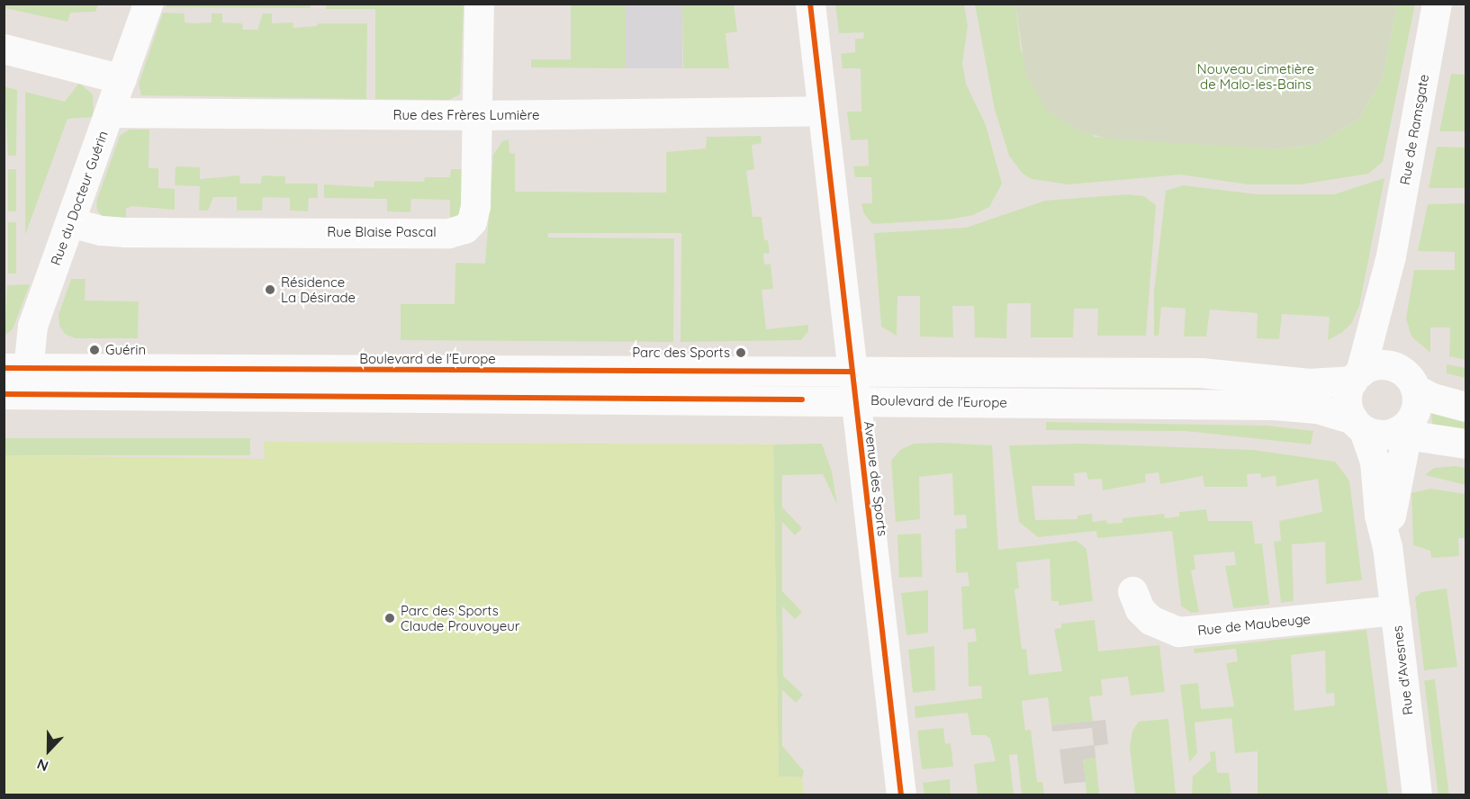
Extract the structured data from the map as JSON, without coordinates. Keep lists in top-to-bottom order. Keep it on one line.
{"streets":{"street":["Rue des Frères Lumière","Rue de Ramsgate","Rue du Docteur Guérin","Rue Blaise Pascal","Boulevard de l'Europe","Avenue des Sports","Rue de Maubeuge","Rue d'Avesnes"]},"crossings":[["Rue des Frères Lumière","Rue du Docteur Guérin"],["Rue des Frères Lumière","Rue Blaise Pascal"],["Rue des Frères Lumière","Avenue des Sports"],["Rue de Ramsgate","Boulevard de l'Europe"],["Rue de Ramsgate","Rue d'Avesnes"],["Rue du Docteur Guérin","Rue Blaise Pascal"],["Rue du Docteur Guérin","Boulevard de l'Europe"],["Boulevard de l'Europe","Avenue des Sports"],["Boulevard de l'Europe","Rue d'Avesnes"],["Rue de Maubeuge","Rue d'Avesnes"]],"parks":["Nouveau cimetière de Malo-les-Bains"],"places":["Résidence La Désirade","Guérin","Parc des Sports","Parc des Sports Claude Prouvoyeur"],"north":"bottom"}
